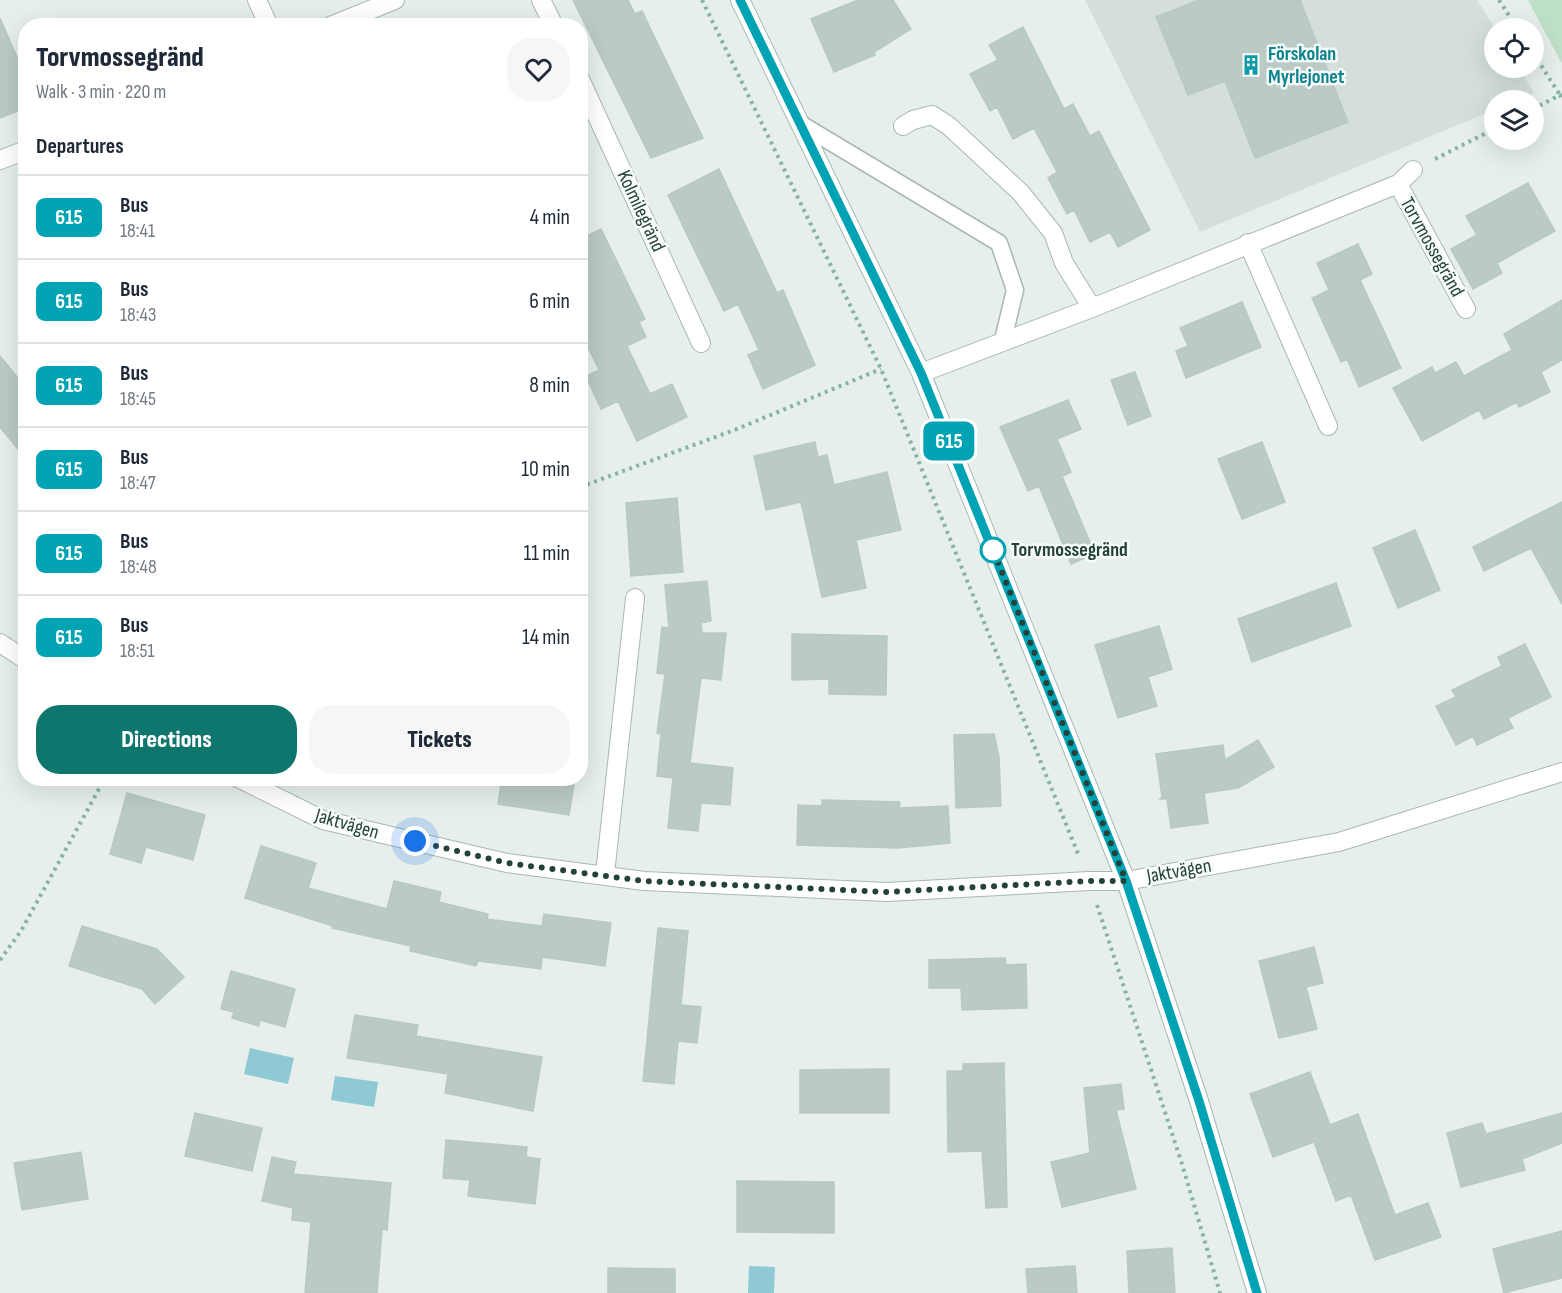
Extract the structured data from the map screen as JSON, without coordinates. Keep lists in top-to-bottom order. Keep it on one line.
{"streets":{"street":["Kolmilegränd","Torvmossegränd","Jaktvägen"]},"places":{"building":["Förskolan Myrlejonet"],"other":["Torvmossegränd"]},"lines":["bus line 615"],"page":{"on_map":"615","heading":[["Torvmossegränd","Walk · 3 min · 220 m"],"Departures"],"list":[{"mark":"615","name":"Bus","note":"18:41","value":"4 min"},{"mark":"615","name":"Bus","note":"18:43","value":"6 min"},{"mark":"615","name":"Bus","note":"18:45","value":"8 min"},{"mark":"615","name":"Bus","note":"18:47","value":"10 min"},{"mark":"615","name":"Bus","note":"18:48","value":"11 min"},{"mark":"615","name":"Bus","note":"18:51","value":"14 min"}],"buttons":["Directions","Tickets"]}}
